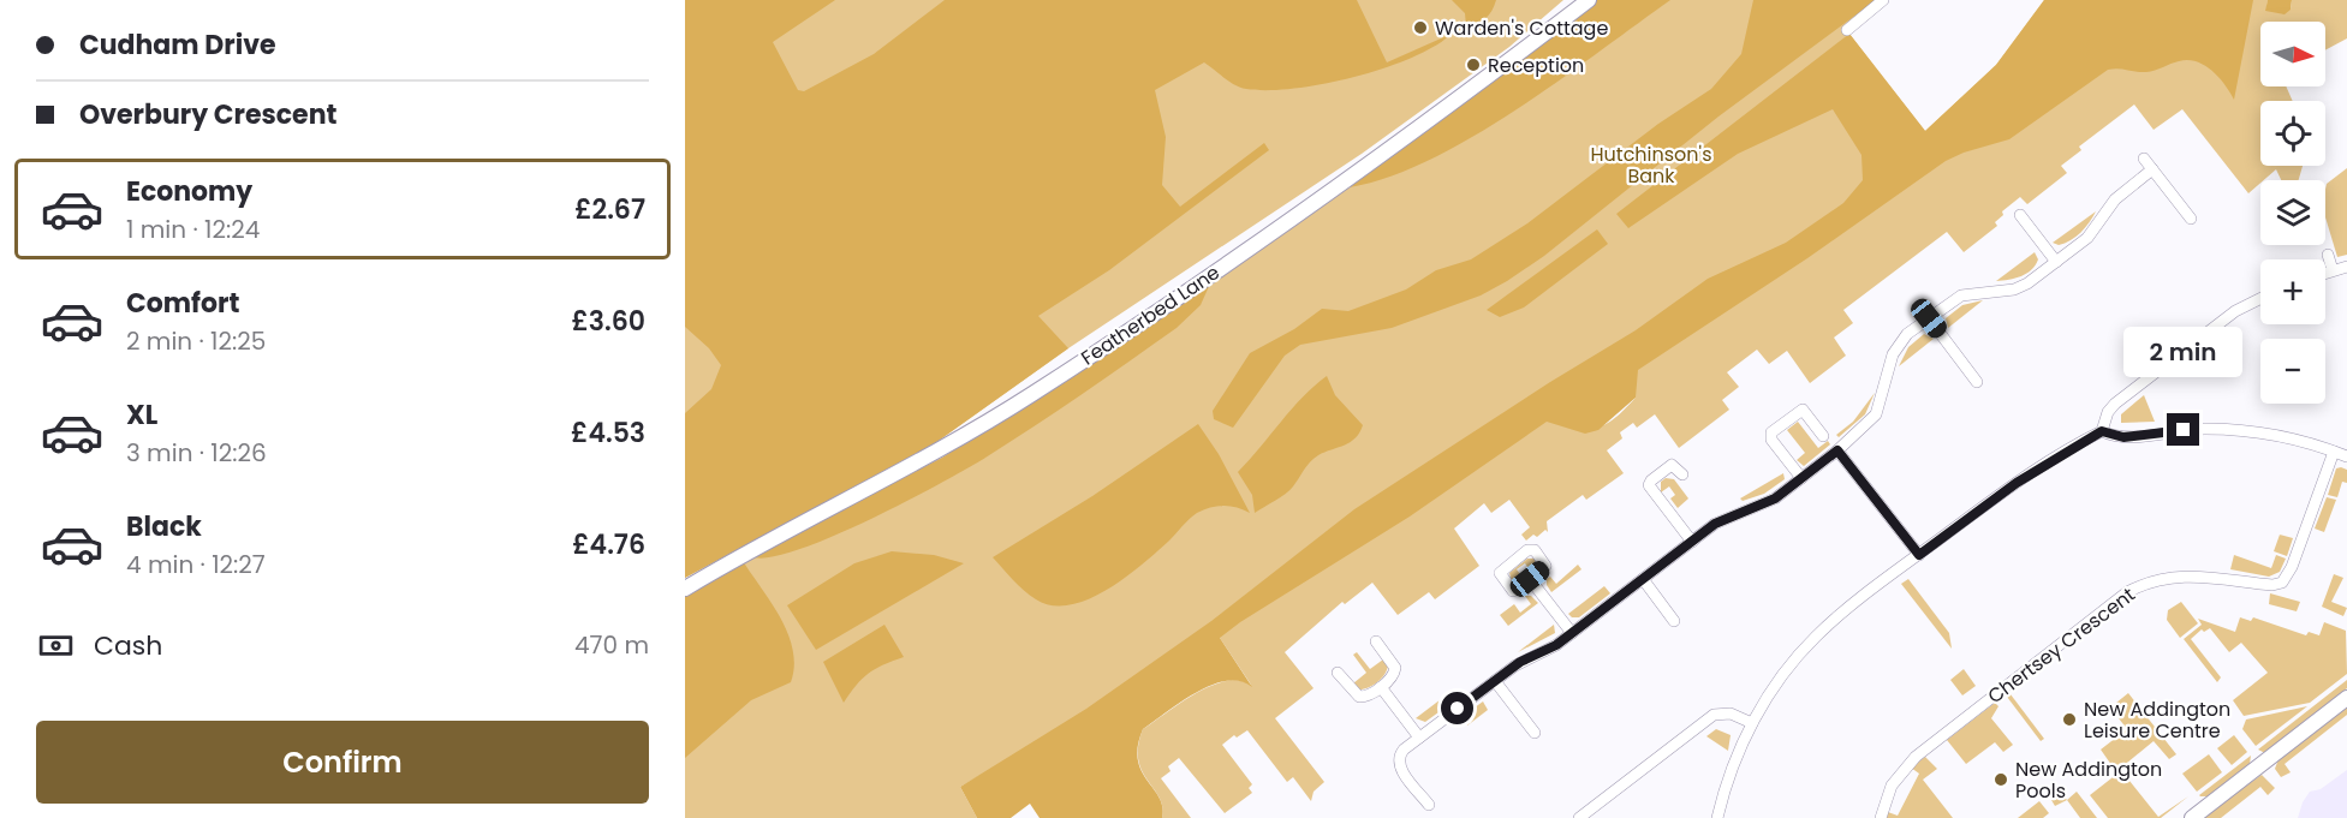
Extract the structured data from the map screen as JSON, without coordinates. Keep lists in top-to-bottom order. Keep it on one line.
{"streets":{"street":["Featherbed Lane","Chertsey Crescent"]},"parks":["Hutchinson's Bank"],"places":["Warden's Cottage","Reception","New Addington Leisure Centre","New Addington Pools"],"north":"right","page":{"banner":["Cudham Drive","Overbury Crescent"],"map_buttons":["+","−"],"list":[{"name":"Economy","note":"1 min · 12:24","value":"£2.67"},{"name":"Comfort","note":"2 min · 12:25","value":"£3.60"},{"name":"XL","note":"3 min · 12:26","value":"£4.53"},{"name":"Black","note":"4 min · 12:27","value":"£4.76"}],"bubble":"2 min","pay":["Cash","470 m"],"buttons":"Confirm"}}
